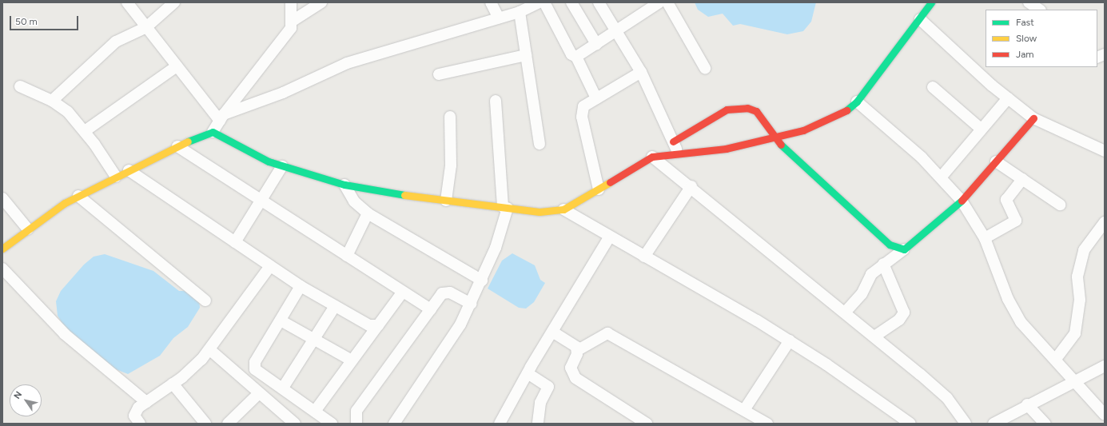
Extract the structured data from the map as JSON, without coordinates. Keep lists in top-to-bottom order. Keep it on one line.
{"legend":["Fast","Slow","Jam"],"scale_bar":"50 m","north":"top left"}
